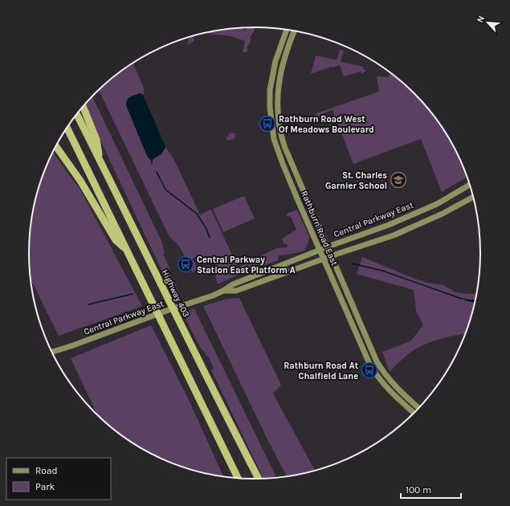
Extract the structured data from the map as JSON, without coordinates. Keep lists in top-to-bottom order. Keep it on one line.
{"streets":{"highway":["Highway 403"],"street":["Central Parkway East","Rathburn Road East"]},"crossings":[["Central Parkway East","Rathburn Road East"]],"places":{"bus stop":["Rathburn Road West Of Meadows Boulevard","Central Parkway Station East Platform A","Rathburn Road At Chalfield Lane"],"school or university":["St. Charles Garnier School"]},"legend":["Road","Park"],"scale_bar":"100 m","north":"top left"}
